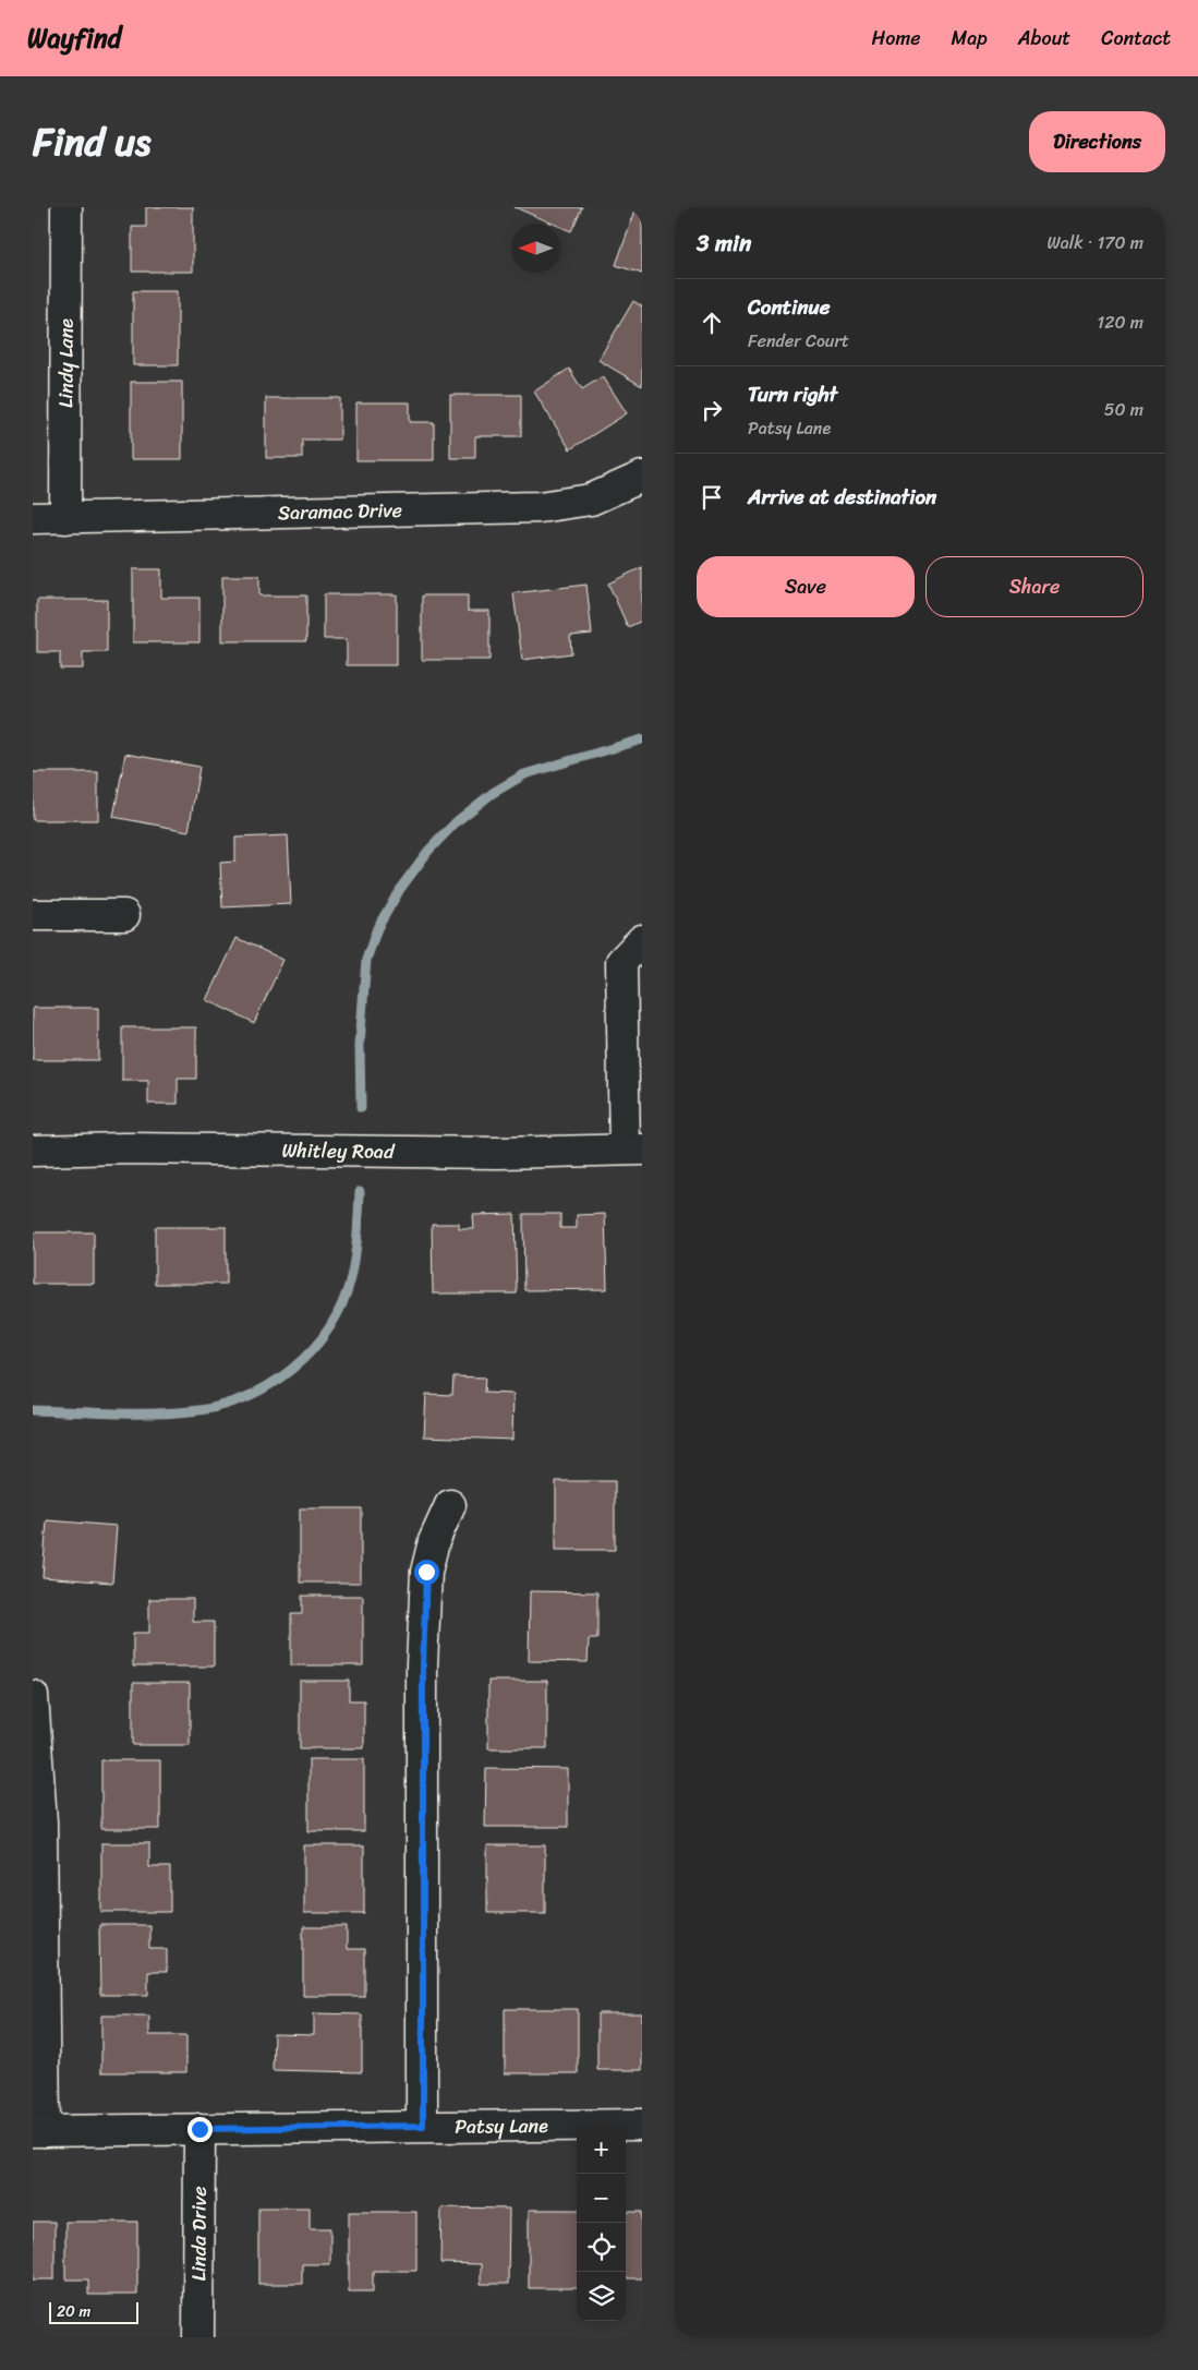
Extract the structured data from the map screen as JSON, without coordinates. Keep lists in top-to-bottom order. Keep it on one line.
{"streets":{"street":["Lindy Lane","Saramac Drive","Whitley Road","Patsy Lane","Linda Drive"]},"crossings":[["Lindy Lane","Saramac Drive"],["Patsy Lane","Linda Drive"]],"scale_bar":"20 m","north":"left","page":{"header":"Wayfind","nav":["Home","Map","About","Contact"],"title":"Find us","buttons":["Directions",["Save","Share"]],"heading":["3 min","Walk · 170 m"],"list":[["Continue","Fender Court","120 m"],["Turn right","Patsy Lane","50 m"],"Arrive at destination"],"map_buttons":["+","−"],"scale":"20 m"}}
